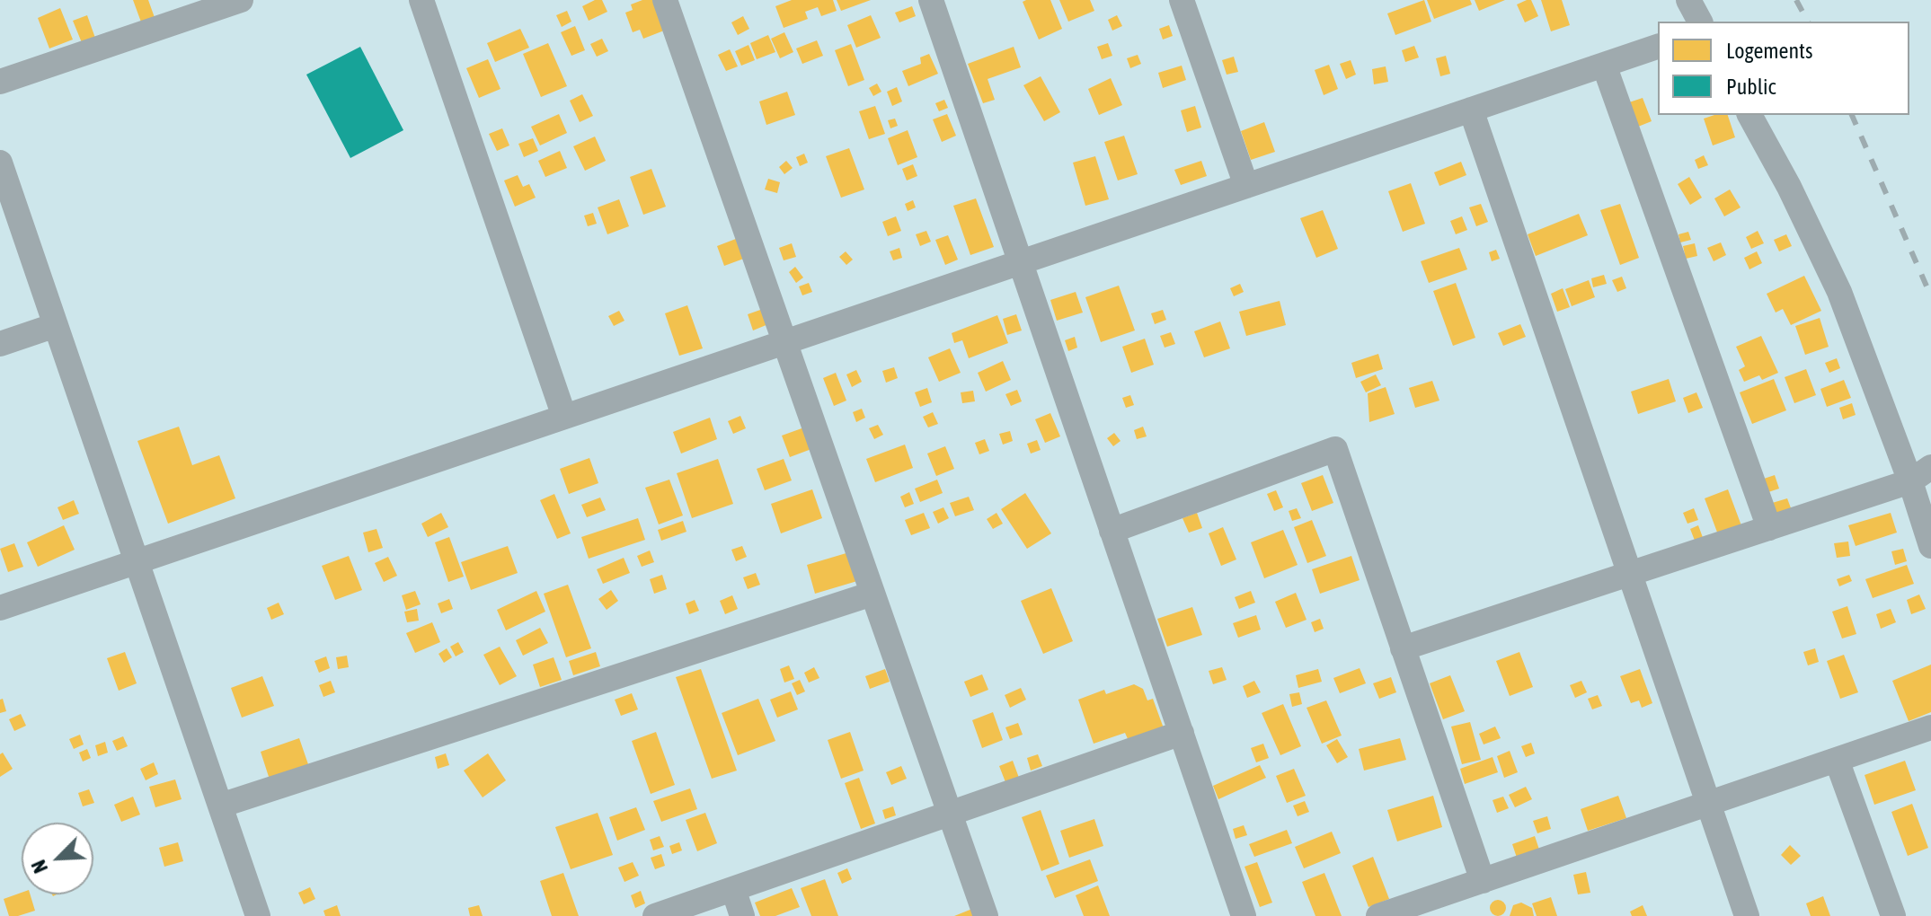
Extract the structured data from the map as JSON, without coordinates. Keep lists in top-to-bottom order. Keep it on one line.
{"legend":["Logements","Public"],"north":"bottom left"}
